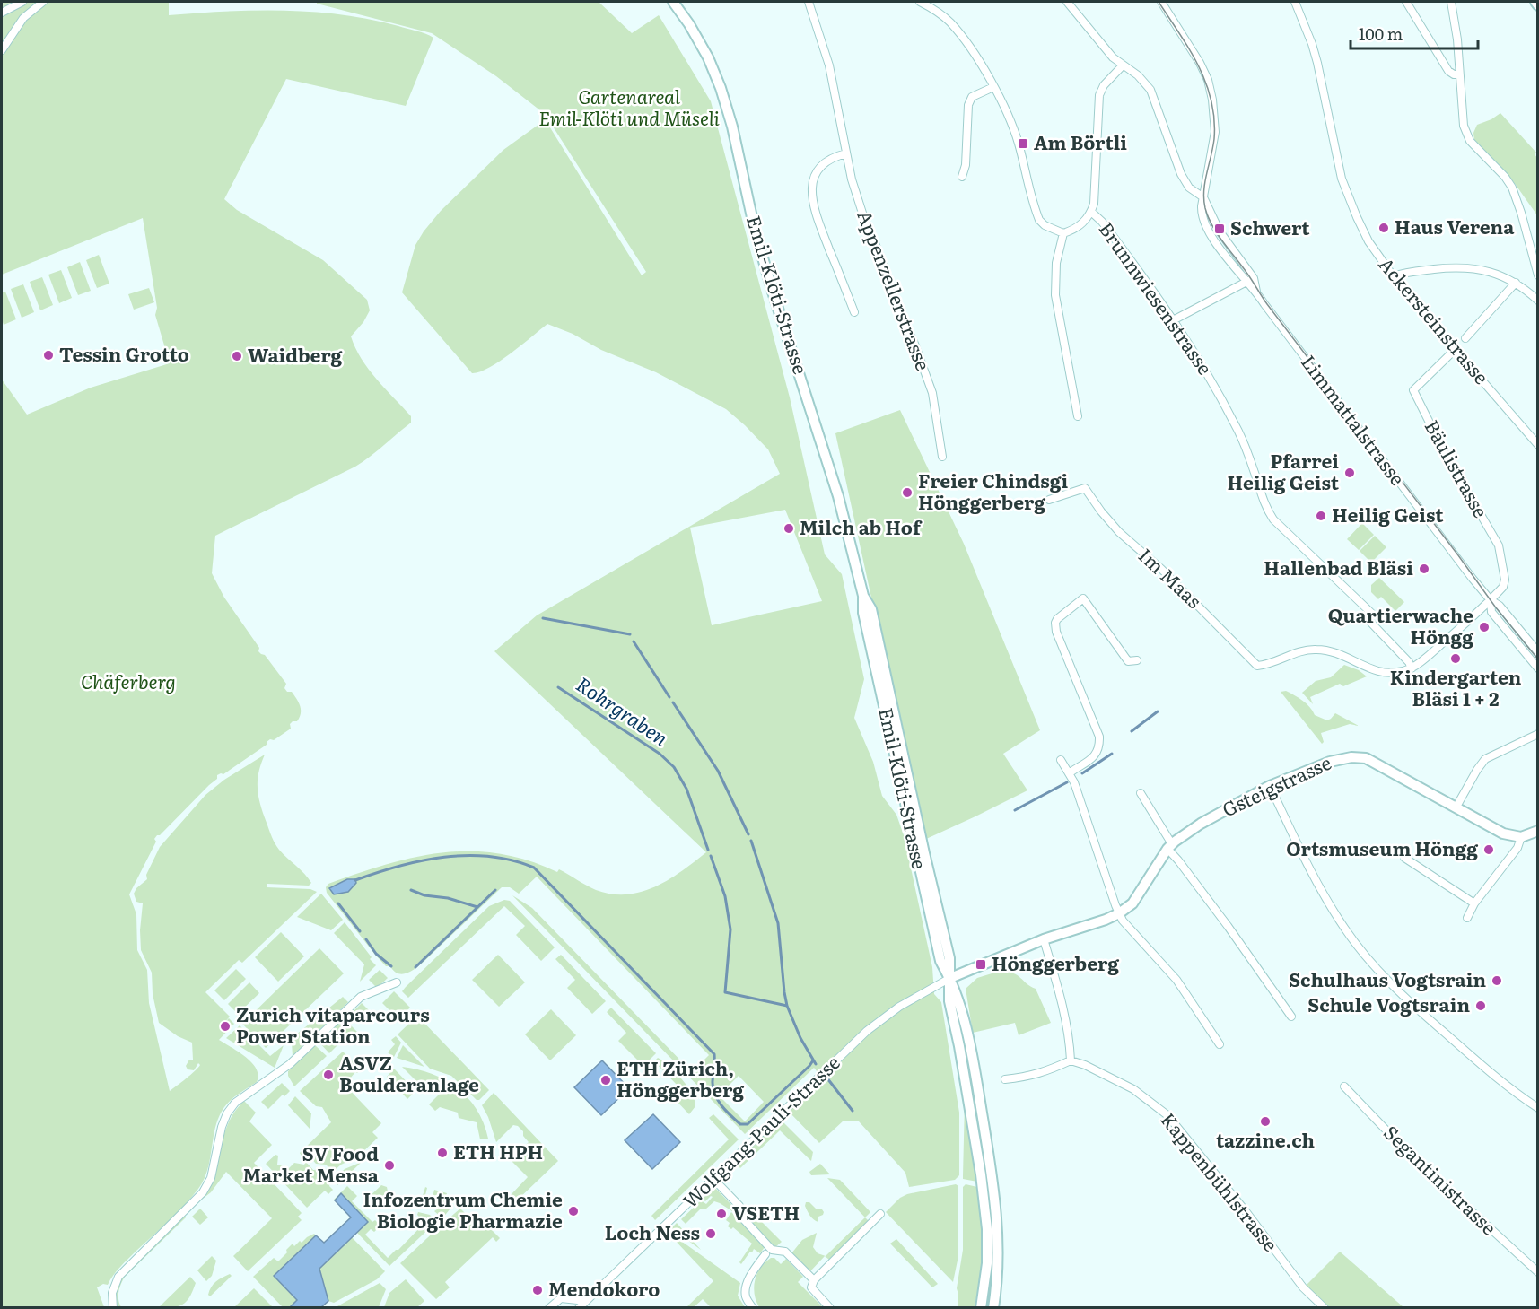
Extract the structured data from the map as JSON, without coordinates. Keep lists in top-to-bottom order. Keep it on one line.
{"streets":{"street":["Appenzellerstrasse","Emil-Klöti-Strasse","Brunnwiesenstrasse","Ackersteinstrasse","Limmattalstrasse","Bäulistrasse","Im Maas","Gsteigstrasse","Wolfgang-Pauli-Strasse","Segantinistrasse","Kappenbühlstrasse"]},"crossings":[["Emil-Klöti-Strasse","Gsteigstrasse"],["Emil-Klöti-Strasse","Wolfgang-Pauli-Strasse"],["Brunnwiesenstrasse","Im Maas"],["Ackersteinstrasse","Bäulistrasse"],["Limmattalstrasse","Bäulistrasse"],["Gsteigstrasse","Wolfgang-Pauli-Strasse"]],"water":["Rohrgraben"],"parks":["Gartenareal Emil-Klöti und Müseli","Chäferberg"],"places":{"transit":["Am Börtli","Schwert","Hönggerberg"],"other":["Haus Verena","Tessin Grotto","Waidberg","Pfarrei Heilig Geist","Freier Chindsgi Hönggerberg","Heilig Geist","Milch ab Hof","Hallenbad Bläsi","Quartierwache Höngg","Kindergarten Bläsi 1 + 2","Ortsmuseum Höngg","Schulhaus Vogtsrain","Schule Vogtsrain","Zurich vitaparcours Power Station","ASVZ Boulderanlage","ETH Zürich, Hönggerberg","tazzine.ch","ETH HPH","SV Food Market Mensa","Infozentrum Chemie Biologie Pharmazie","VSETH","Loch Ness","Mendokoro"]},"scale_bar":"100 m"}
